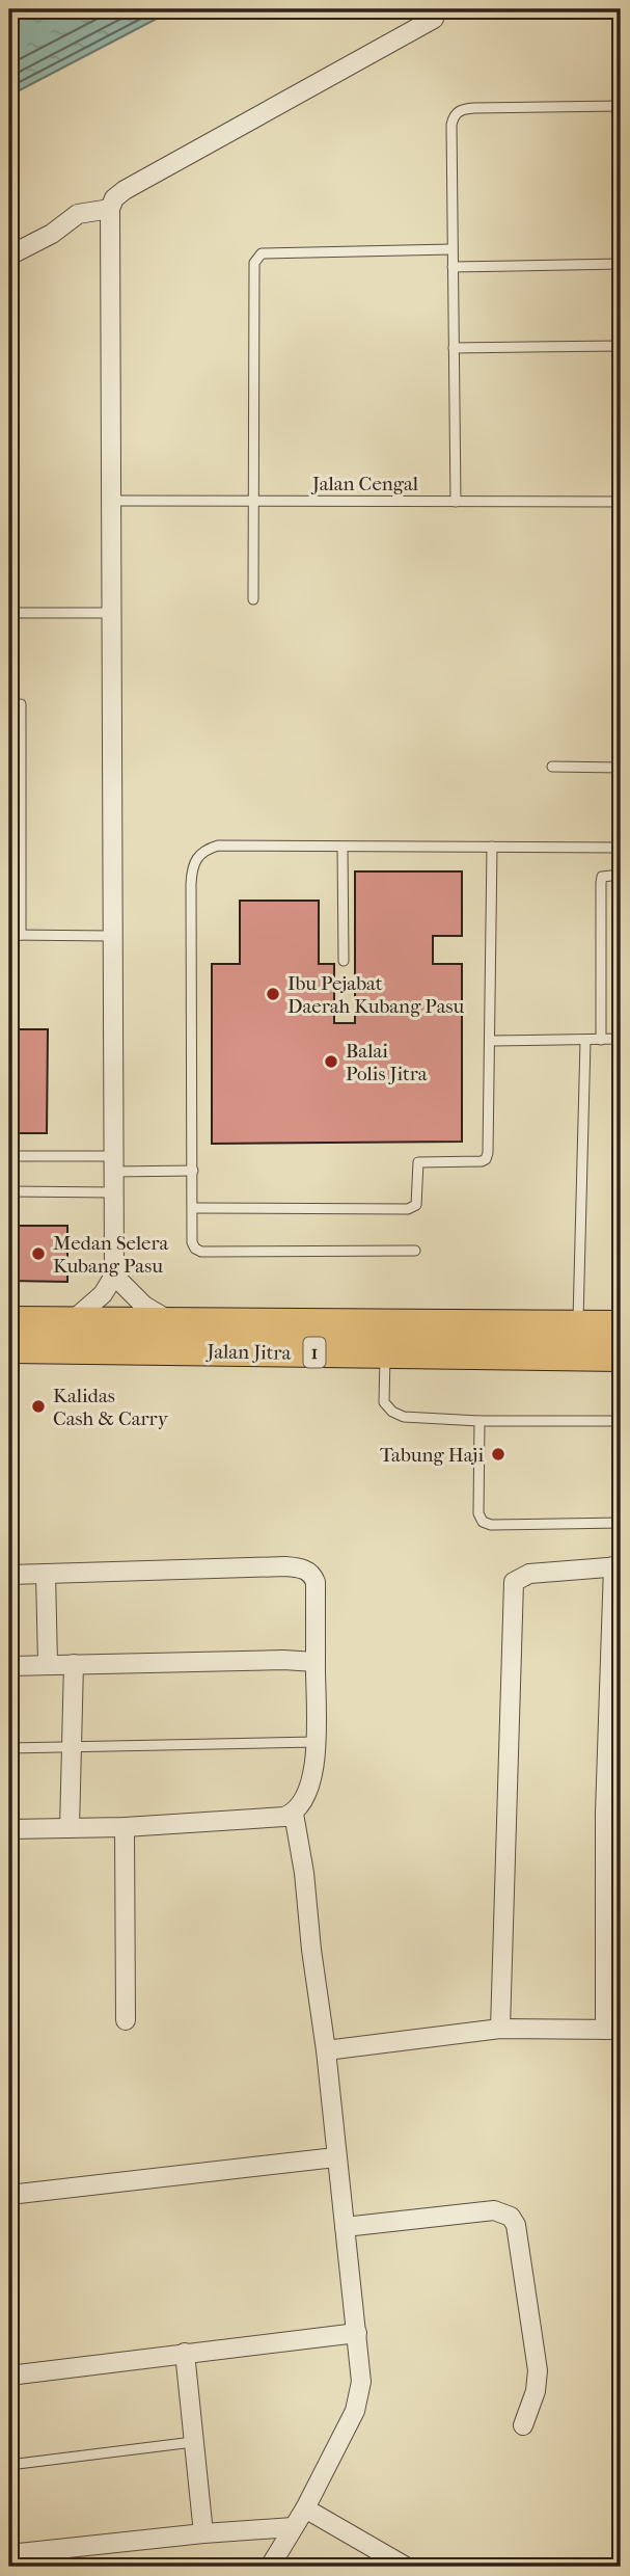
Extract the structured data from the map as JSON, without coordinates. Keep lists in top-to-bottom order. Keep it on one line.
{"streets":{"highway":["Jalan Jitra","1"],"lane":["Jalan Cengal"]},"places":["Ibu Pejabat Daerah Kubang Pasu","Balai Polis Jitra","Medan Selera Kubang Pasu","Kalidas Cash & Carry","Tabung Haji"]}
